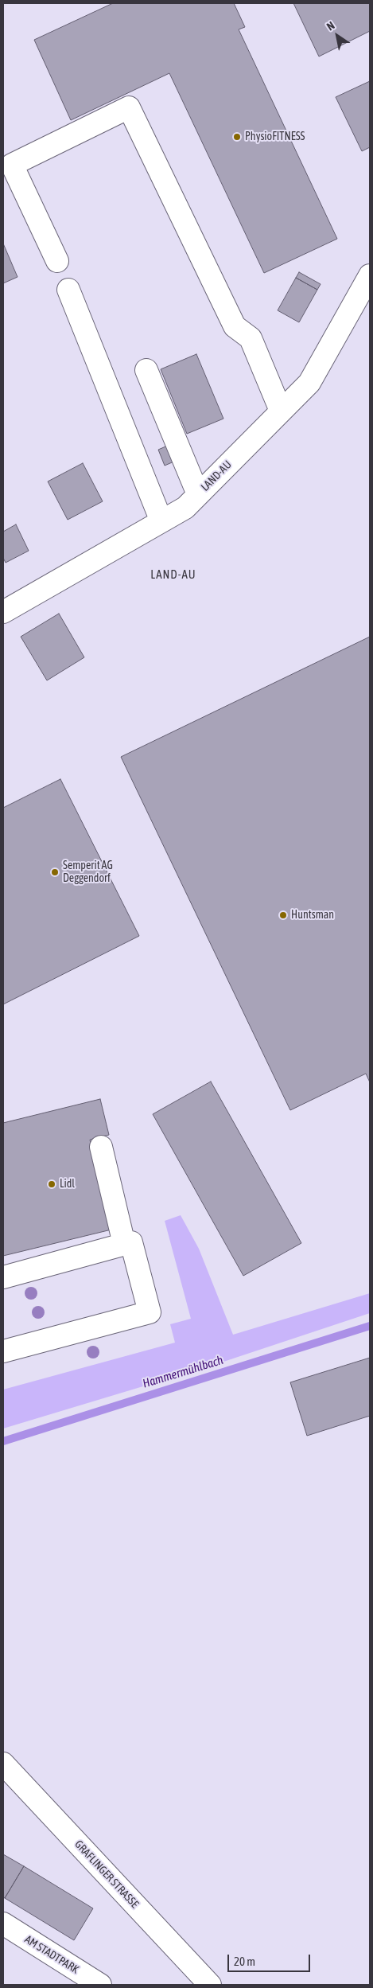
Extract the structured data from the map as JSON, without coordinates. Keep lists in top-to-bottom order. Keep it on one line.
{"streets":{"street":["LAND-AU","GRAFLINGER STRASSE","AM STADTPARK"]},"districts":["LAND-AU"],"water":["Hammermühlbach"],"places":["PhysioFITNESS","Semperit AG Deggendorf","Huntsman","Lidl"],"scale_bar":"20 m","north":"top left"}
